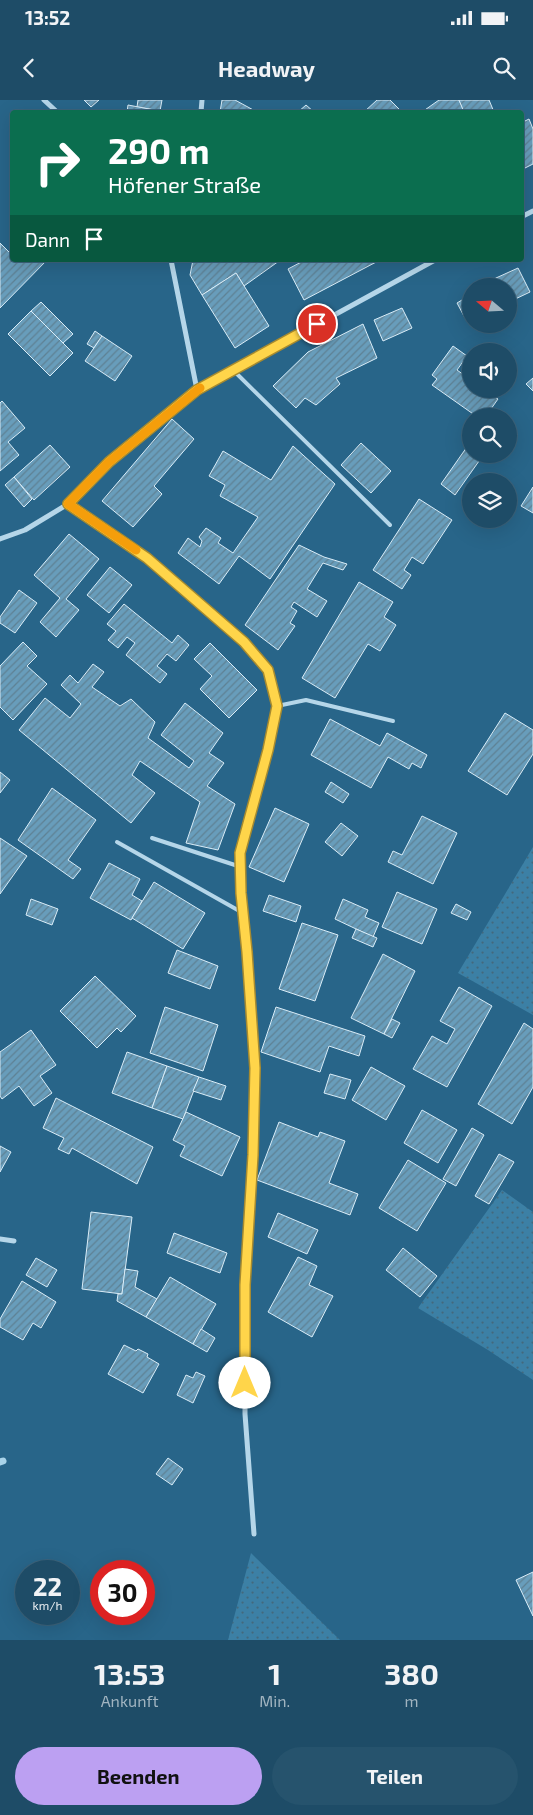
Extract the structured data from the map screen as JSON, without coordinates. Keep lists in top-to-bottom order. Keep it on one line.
{"north":"left","page":{"status":"13:52","header":"Headway","turn":["290 m","Höfener Straße"],"then":"Dann","speed":"22 km/h","limit":"30","eta":["13:53","Ankunft","1","Min.","380","m"],"buttons":["Beenden","Teilen"]}}
